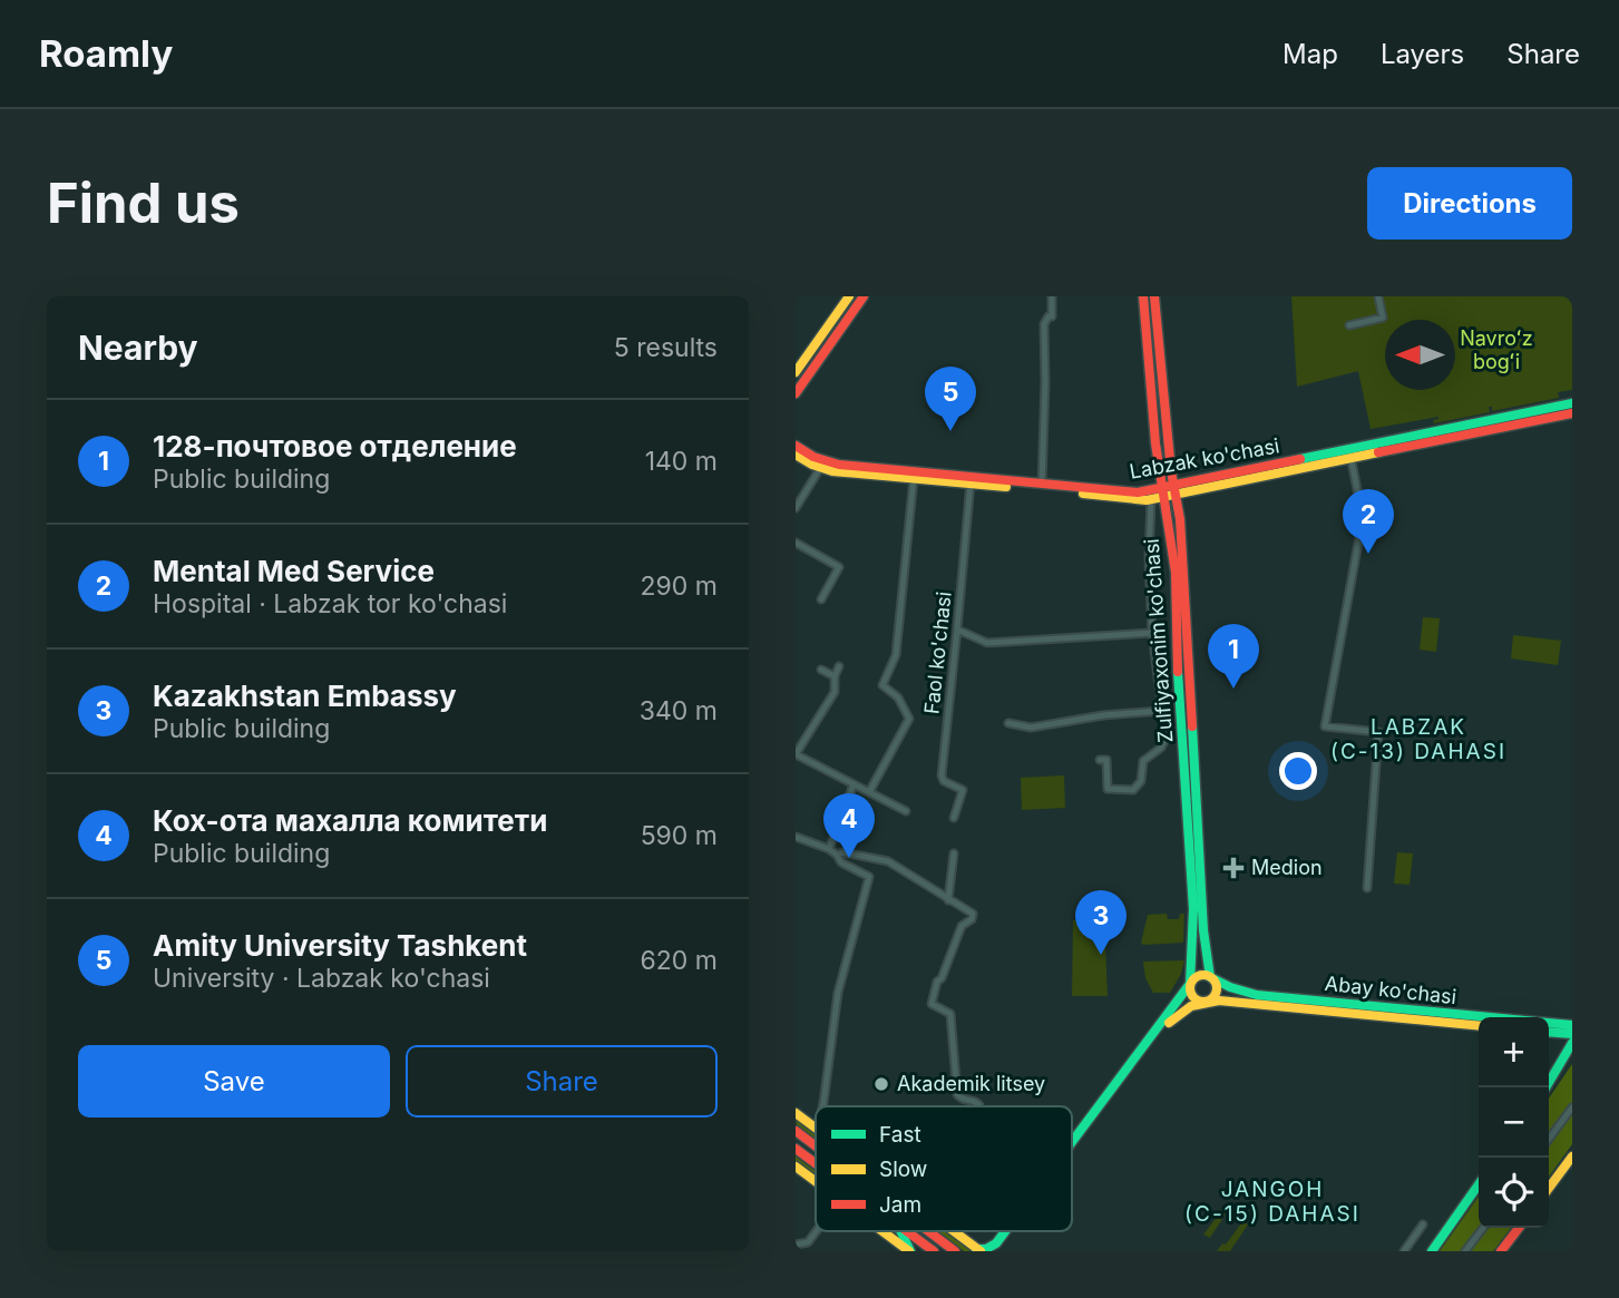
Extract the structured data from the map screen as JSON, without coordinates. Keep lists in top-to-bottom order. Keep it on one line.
{"streets":{"main road":["Labzak ko'chasi","Zulfiyaxonim ko'chasi","Abay ko'chasi"],"street":["Faol ko'chasi"]},"crossings":[["Labzak ko'chasi","Zulfiyaxonim ko'chasi"],["Labzak ko'chasi","Faol ko'chasi"],["Zulfiyaxonim ko'chasi","Abay ko'chasi"]],"districts":["LABZAK (C-13) DAHASI","JANGOH (C-15) DAHASI"],"parks":["Navroʻz bogʻi"],"places":{"health":["Medion"],"other":["Akademik litsey"]},"legend":["Fast","Slow","Jam"],"north":"left","page":{"header":"Roamly","nav":["Map","Layers","Share"],"buttons":["Directions",["Save","Share"]],"title":"Find us","heading":["Nearby","5 results"],"pins":["5","2","1","4","3"],"list":[{"mark":"1","name":"128-почтовое отделение","note":"Public building","value":"140 m"},{"mark":"2","name":"Mental Med Service","note":"Hospital · Labzak tor ko'chasi","value":"290 m"},{"mark":"3","name":"Kazakhstan Embassy","note":"Public building","value":"340 m"},{"mark":"4","name":"Кох-ота махалла комитети","note":"Public building","value":"590 m"},{"mark":"5","name":"Amity University Tashkent","note":"University · Labzak ko'chasi","value":"620 m"}],"map_buttons":["+","−"]}}
